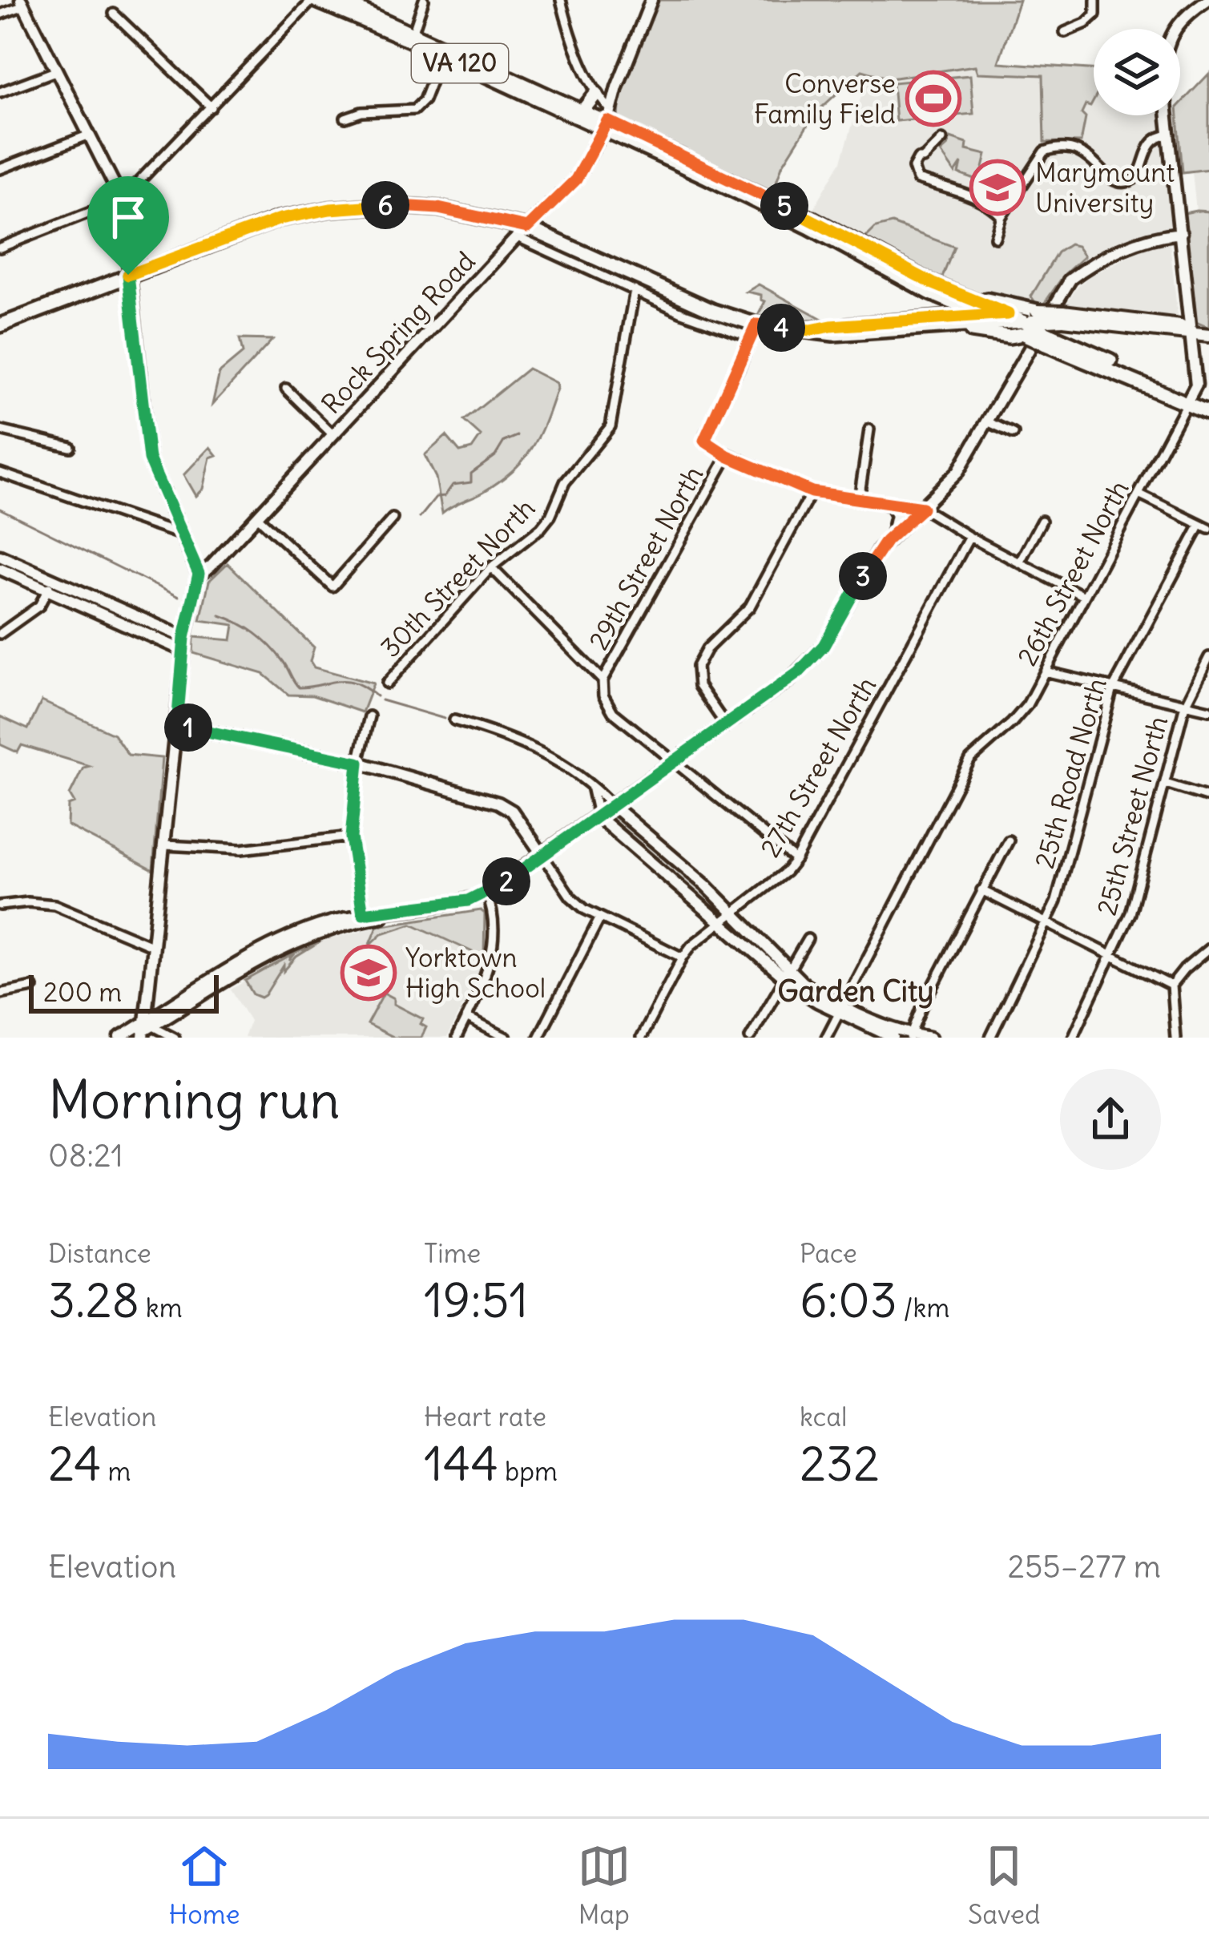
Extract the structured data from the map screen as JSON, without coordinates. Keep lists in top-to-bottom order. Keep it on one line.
{"streets":{"main road":["VA 120"],"street":["Rock Spring Road","29th Street North","26th Street North","30th Street North","27th Street North","25th Road North","25th Street North"]},"crossings":[["VA 120","Rock Spring Road"],["VA 120","26th Street North"]],"districts":["Garden City"],"places":{"sports":["Converse Family Field"],"school or university":["Marymount University","Yorktown High School"]},"scale_bar":"200 m","page":{"pins":["6","5","4","3","1","2"],"scale":"200 m","heading":["Morning run","08:21"],"stats":[["Distance","3.28 km"],["Time","19:51"],["Pace","6:03 /km"],["Elevation","24 m"],["Heart rate","144 bpm"],["kcal","232"]],"chart":["Elevation","255–277 m"],"tabs":["Home","Map","Saved"]}}
